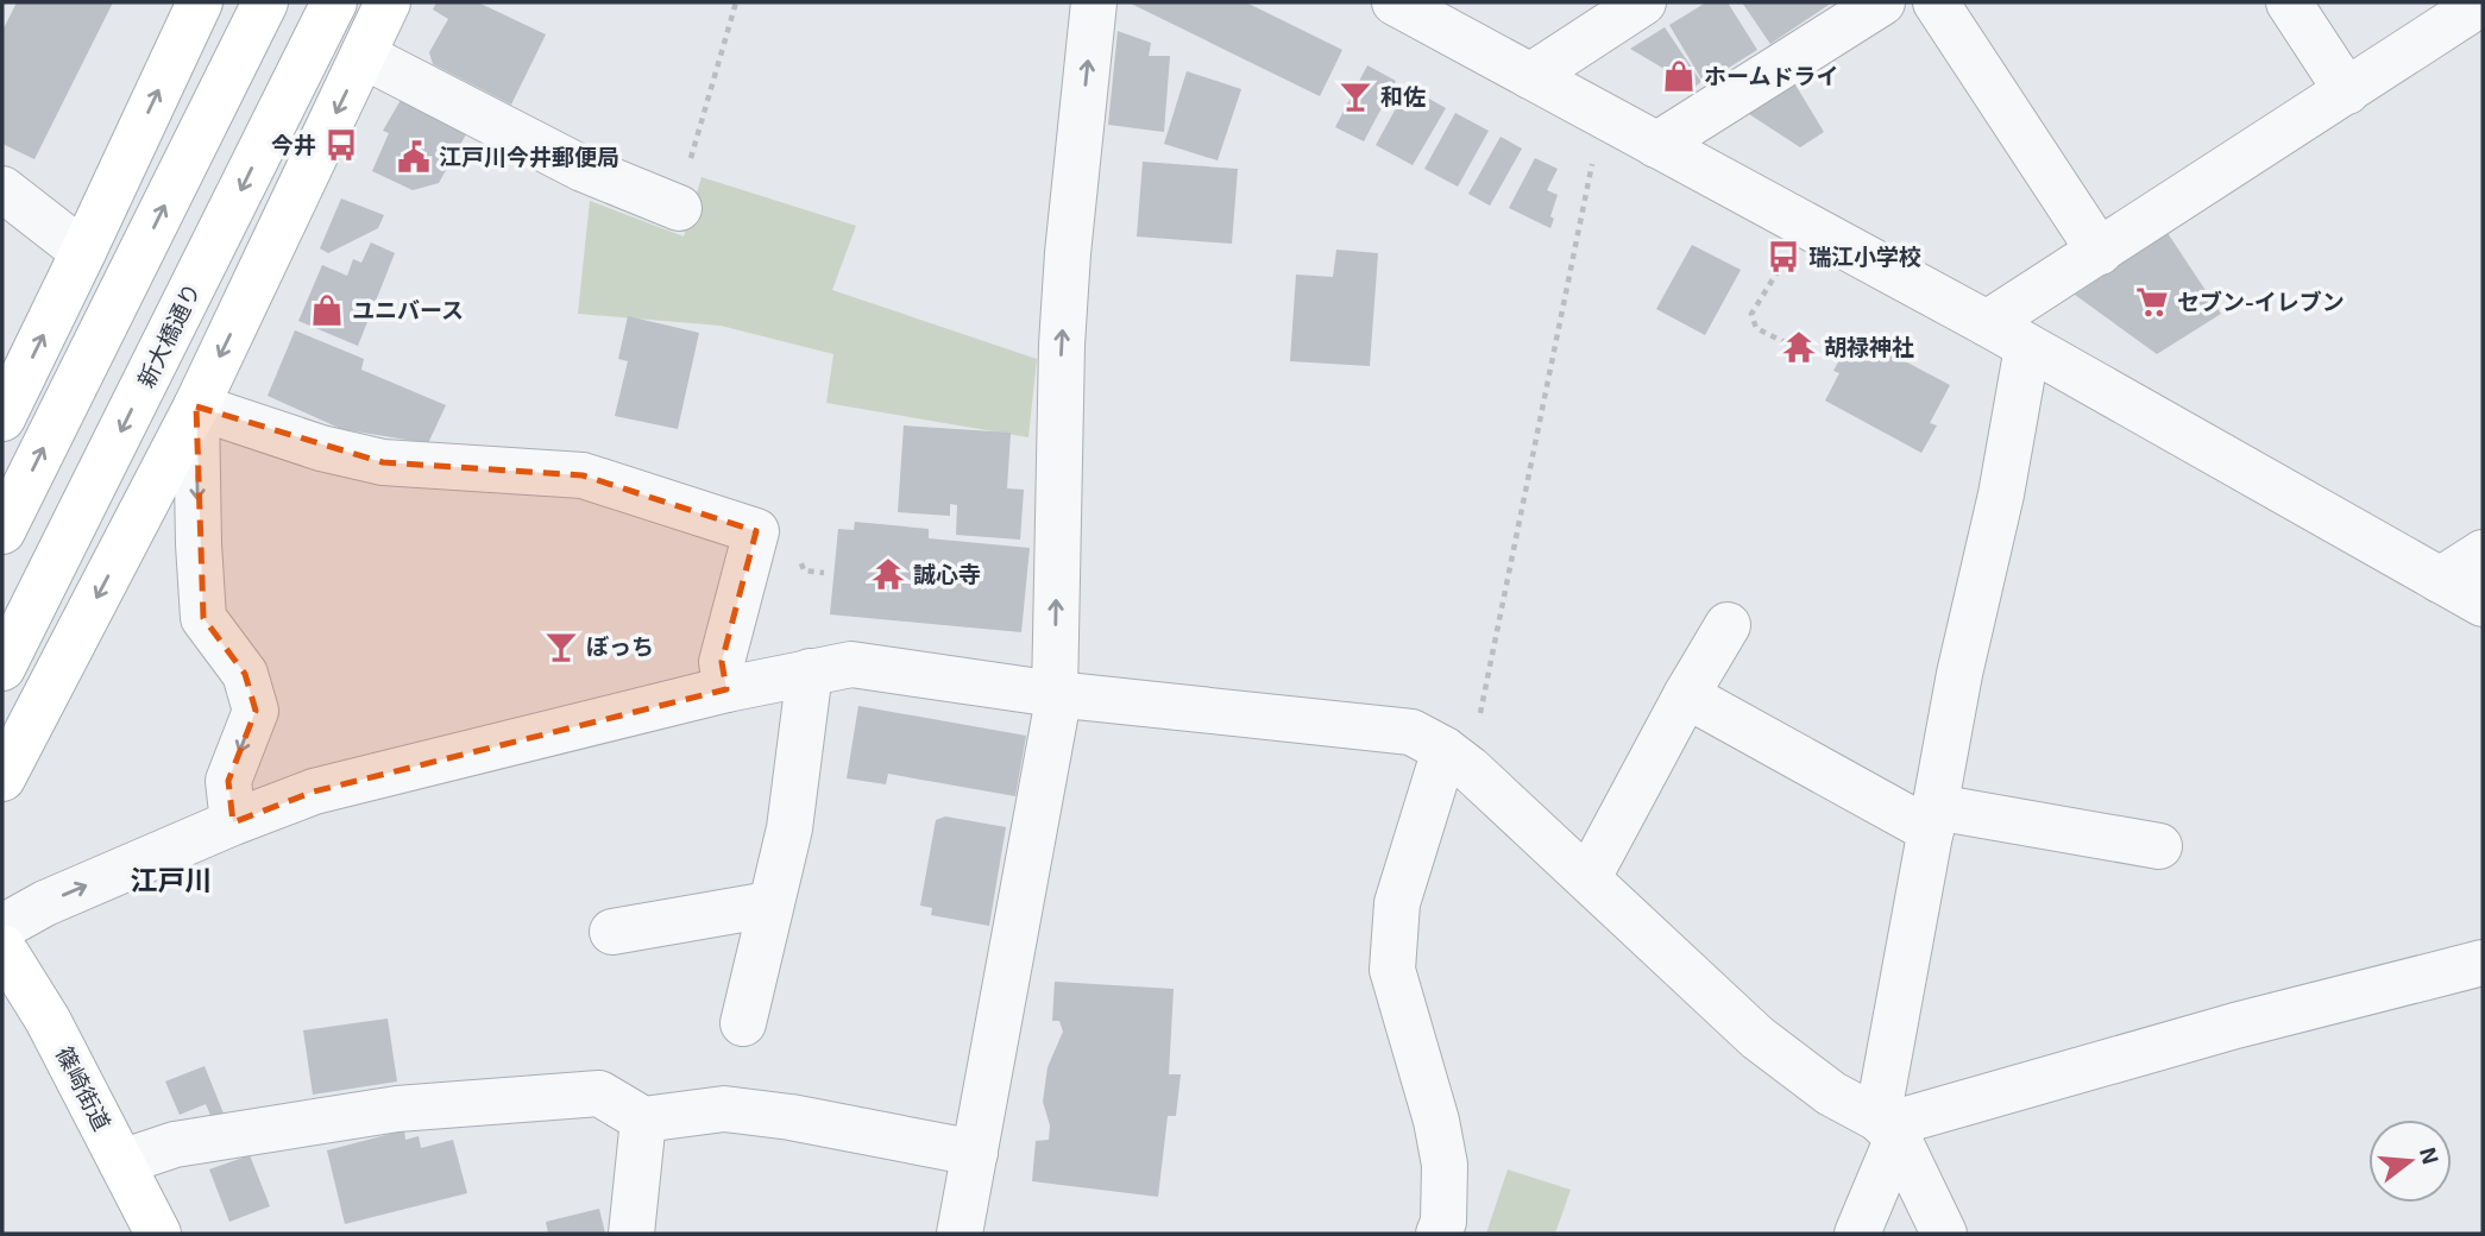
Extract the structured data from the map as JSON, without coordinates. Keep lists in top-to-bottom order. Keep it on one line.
{"streets":{"main road":["新大橋通り","篠崎街道"]},"districts":["江戸川"],"places":{"shop":["ホームドライ","ユニバース"],"bar":["和佐","ぼっち"],"bus stop":["今井","瑞江小学校"],"public building":["江戸川今井郵便局"],"supermarket":["セブン-イレブン"],"temple":["胡禄神社","誠心寺"]},"north":"right"}
